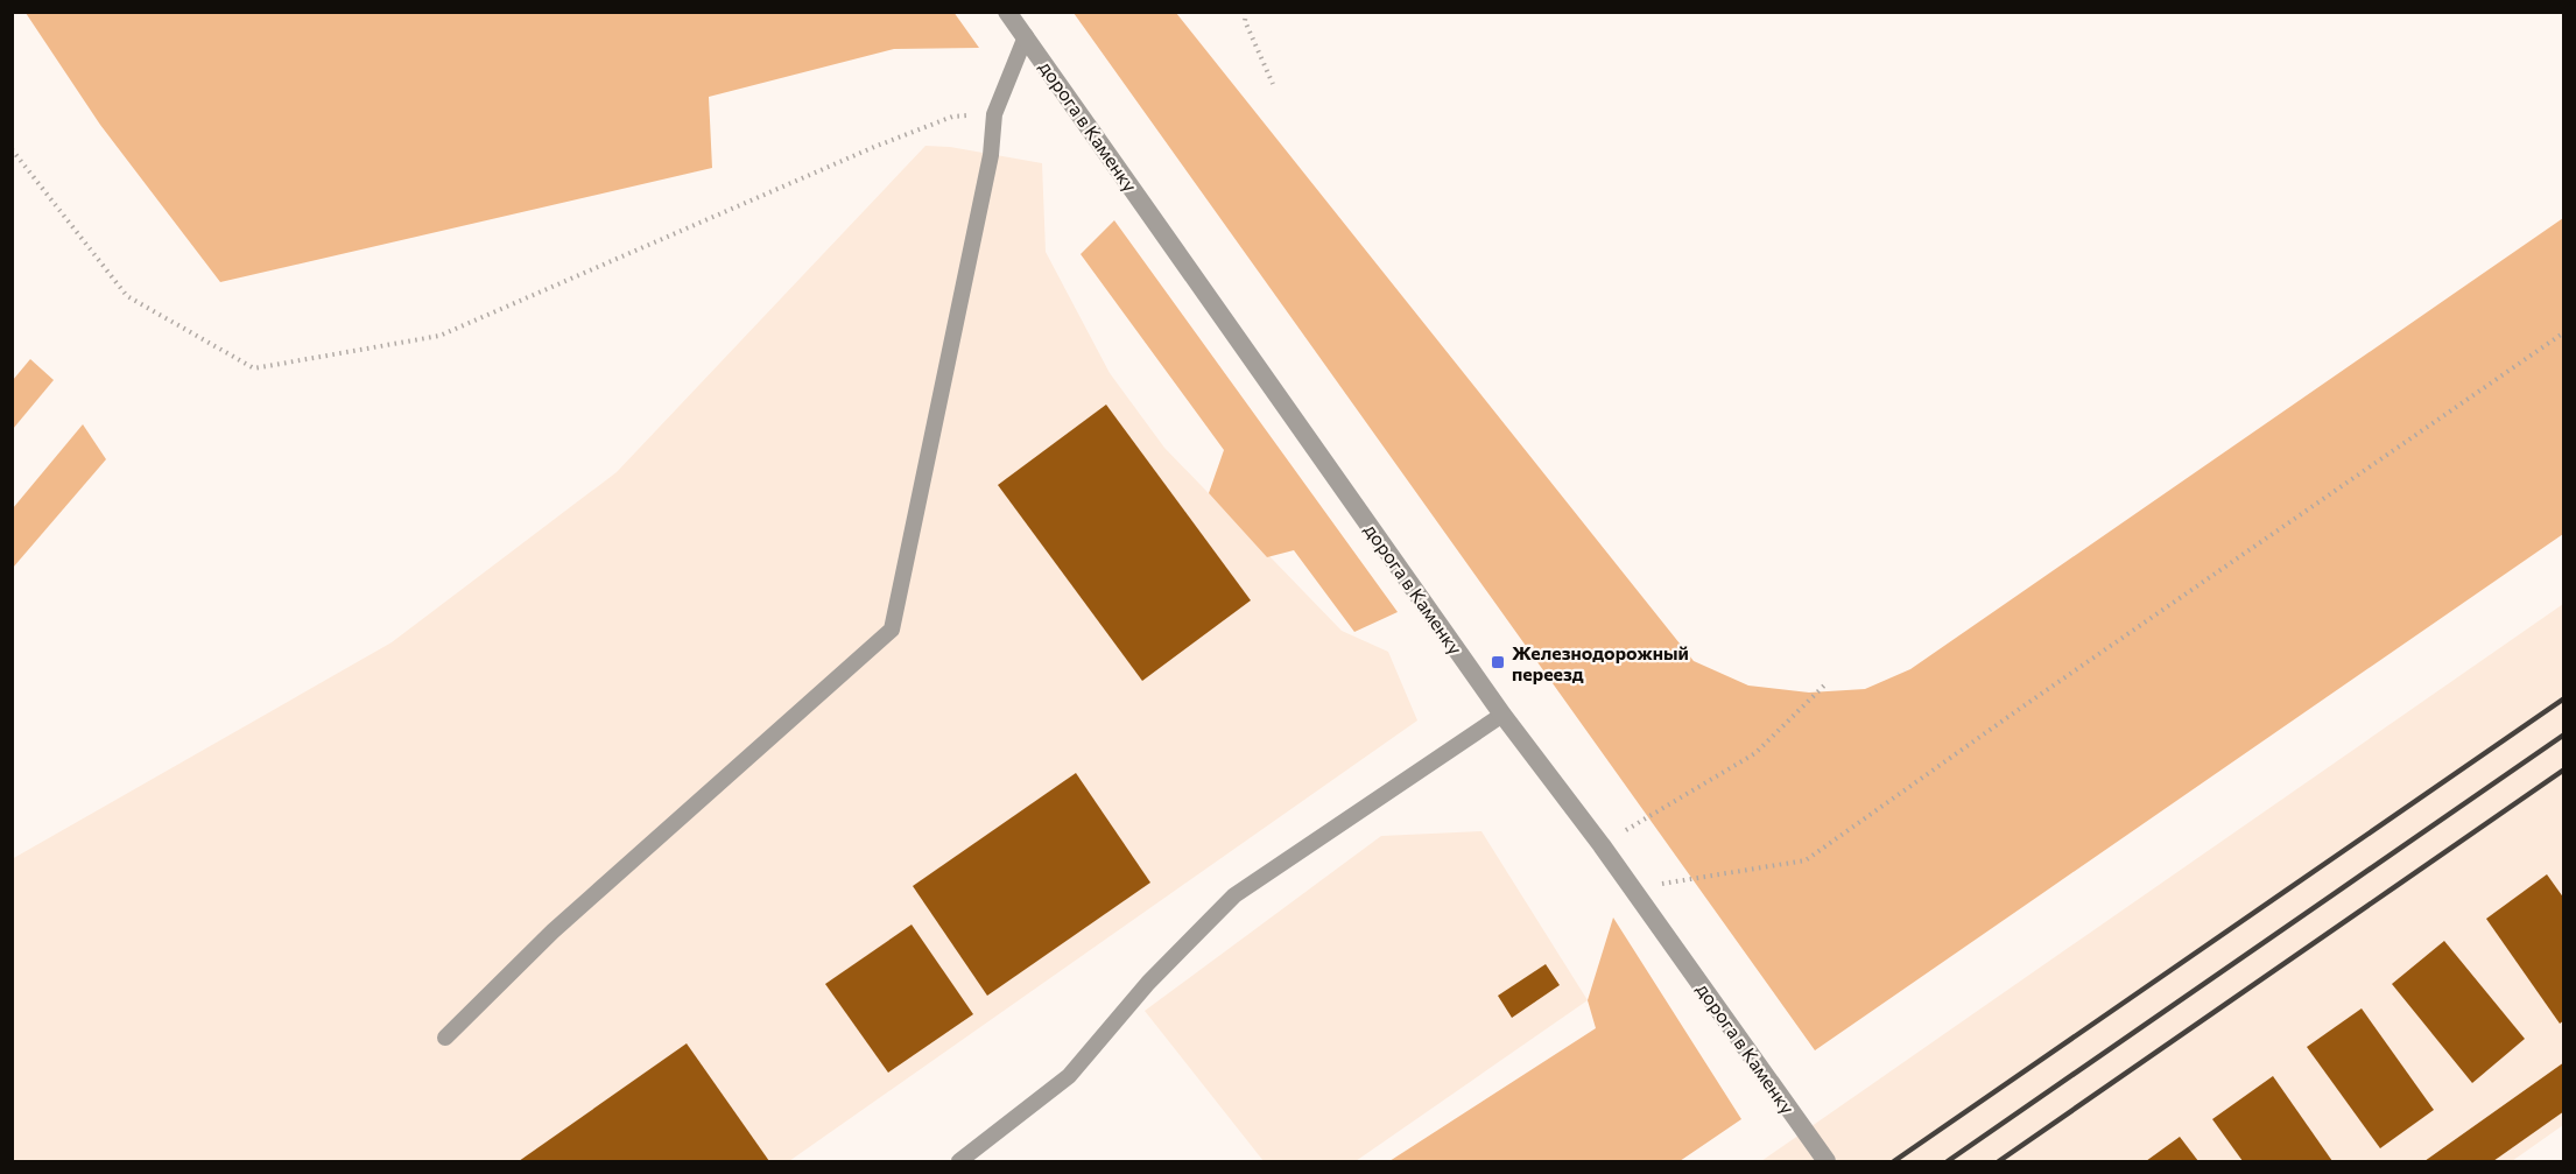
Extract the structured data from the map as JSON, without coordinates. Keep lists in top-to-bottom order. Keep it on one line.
{"streets":{"street":["дорога в Каменку"]},"places":{"transit":["Железнодорожный переезд"]}}
